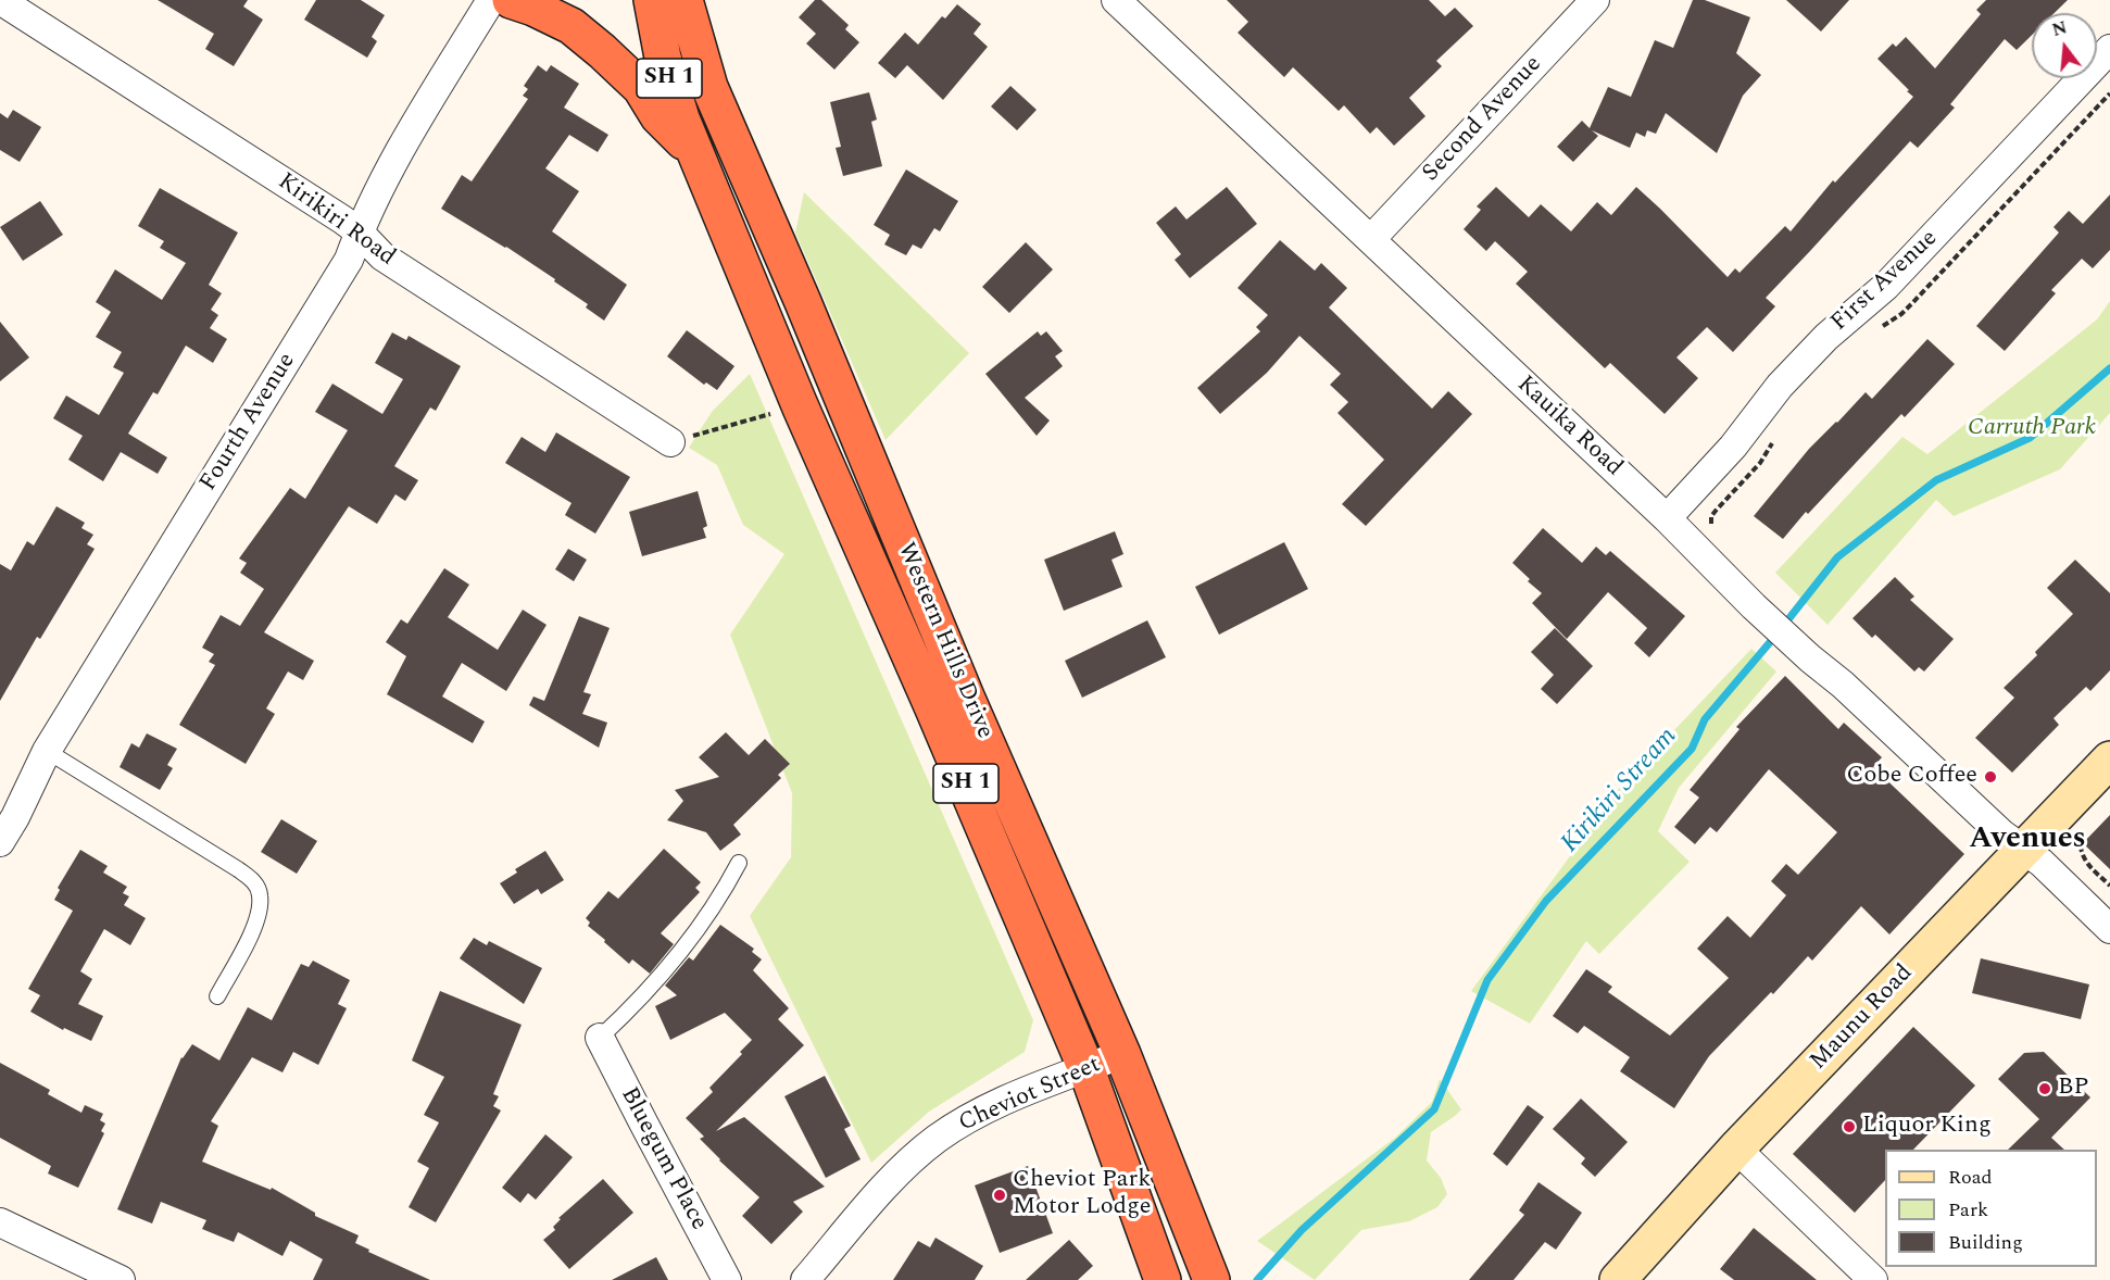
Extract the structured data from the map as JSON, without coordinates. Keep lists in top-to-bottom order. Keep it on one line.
{"streets":{"highway":["SH 1","Western Hills Drive"],"main road":["Maunu Road"],"street":["Second Avenue","Kirikiri Road","First Avenue","Fourth Avenue","Kauika Road","Cheviot Street","Bluegum Place"]},"crossings":[["Second Avenue","Kauika Road"],["Kirikiri Road","Fourth Avenue"],["First Avenue","Kauika Road"],["Kauika Road","Maunu Road"],["Western Hills Drive","Cheviot Street"]],"districts":["Avenues"],"water":["Kirikiri Stream"],"parks":["Carruth Park"],"places":["Cobe Coffee","BP","Liquor King","Cheviot Park Motor Lodge"],"legend":["Road","Park","Building"],"north":"top"}
